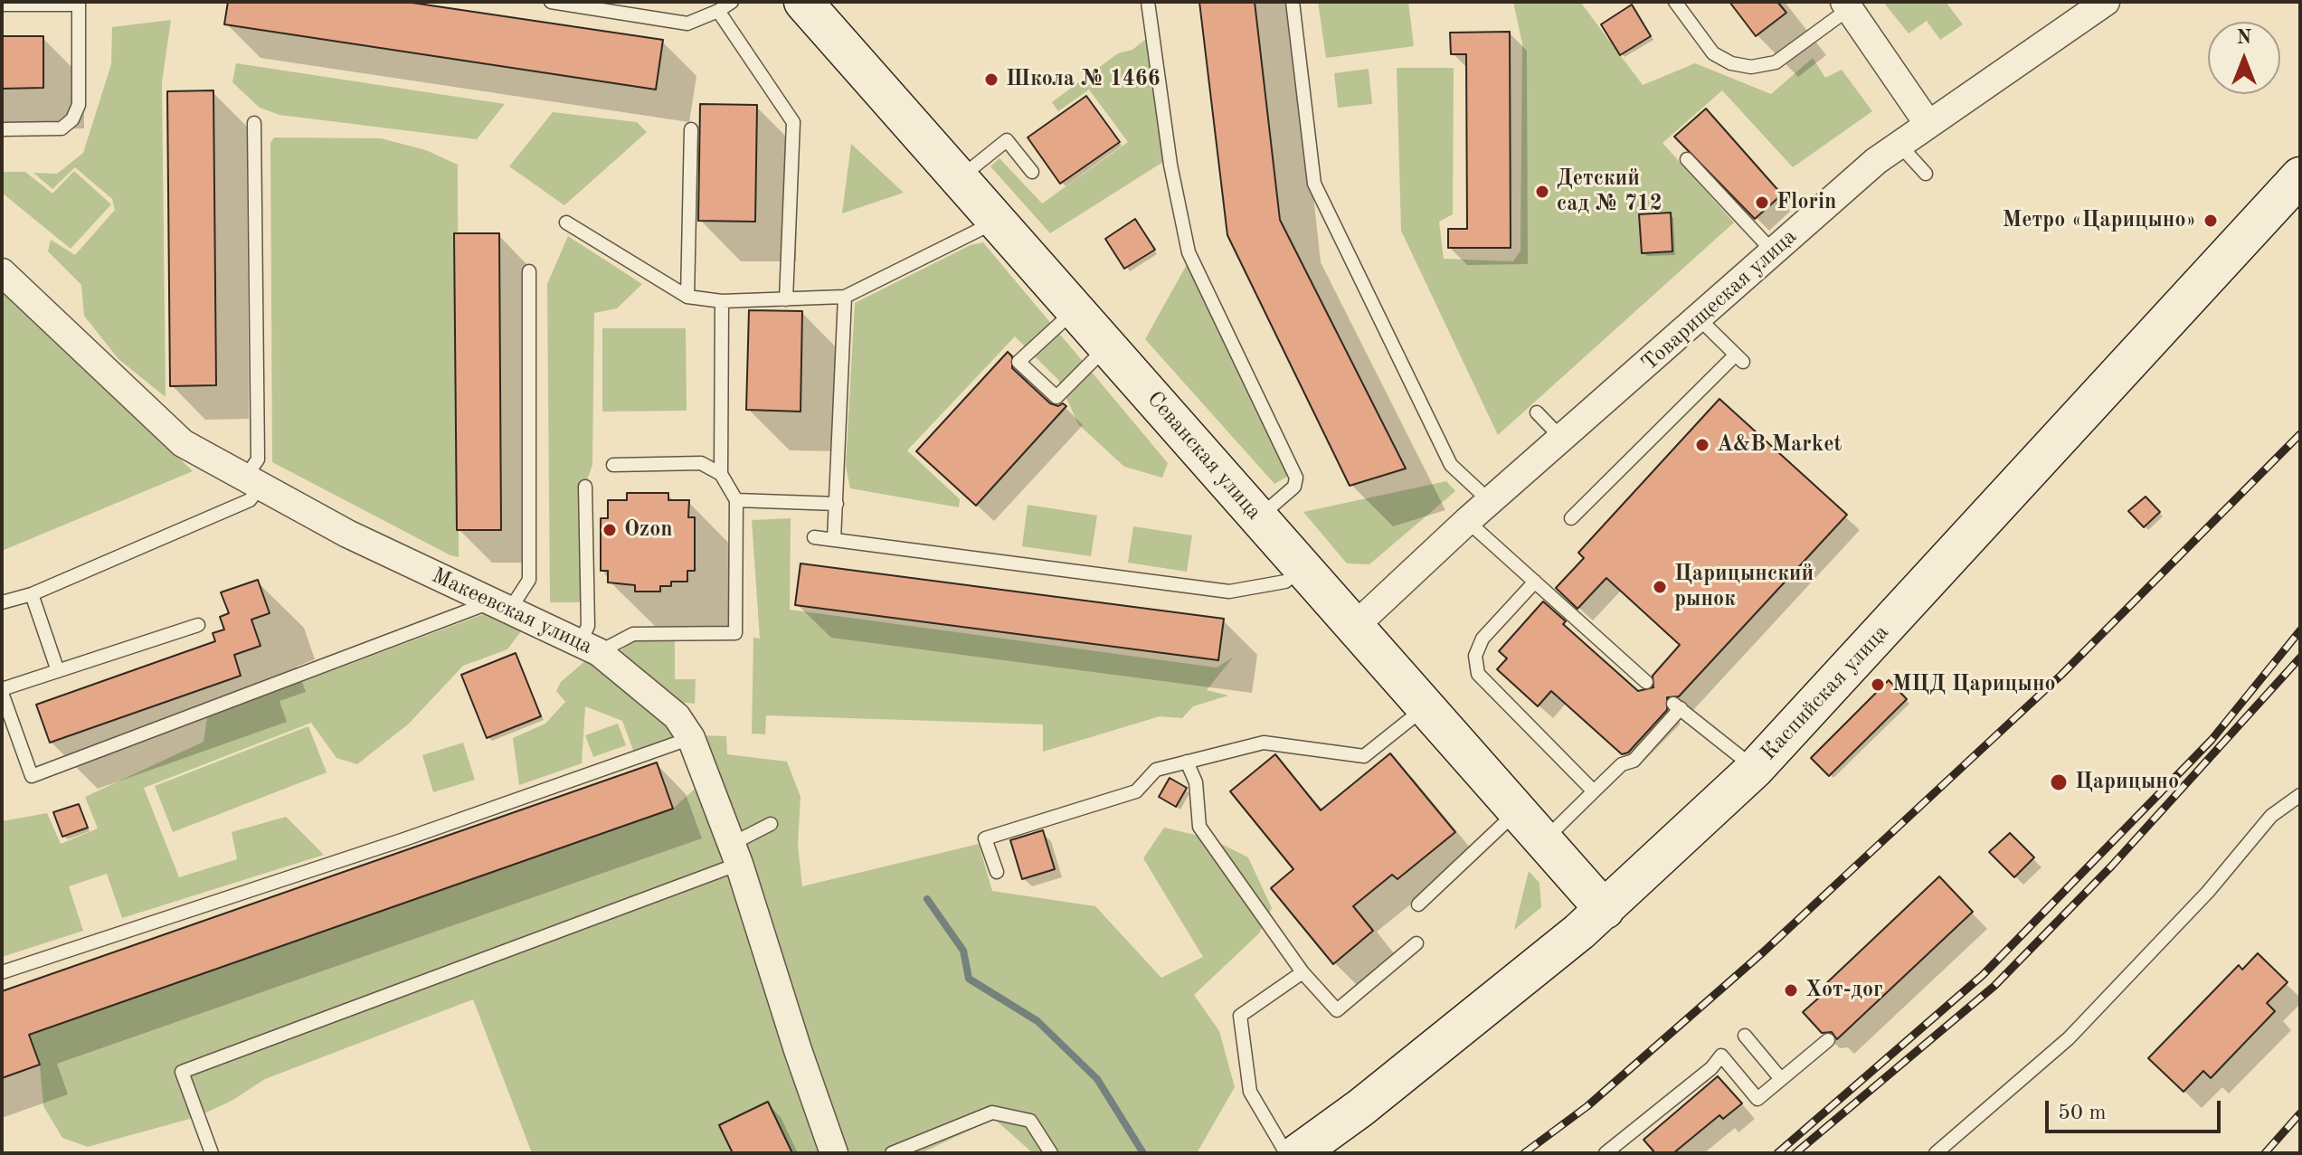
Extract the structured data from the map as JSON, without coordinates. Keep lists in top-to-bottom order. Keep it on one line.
{"streets":{"main road":["Севанская улица","Каспийская улица"],"street":["Товарищеская улица","Макеевская улица"]},"crossings":[["Товарищеская улица","Севанская улица"],["Севанская улица","Каспийская улица"]],"places":["Школа № 1466","Детский сад № 712","Florin","Метро «Царицыно»","A&B Market","Ozon","Царицынский рынок","МЦД Царицыно","Царицыно","Хот-дог"],"scale_bar":"50 m","north":"top"}
